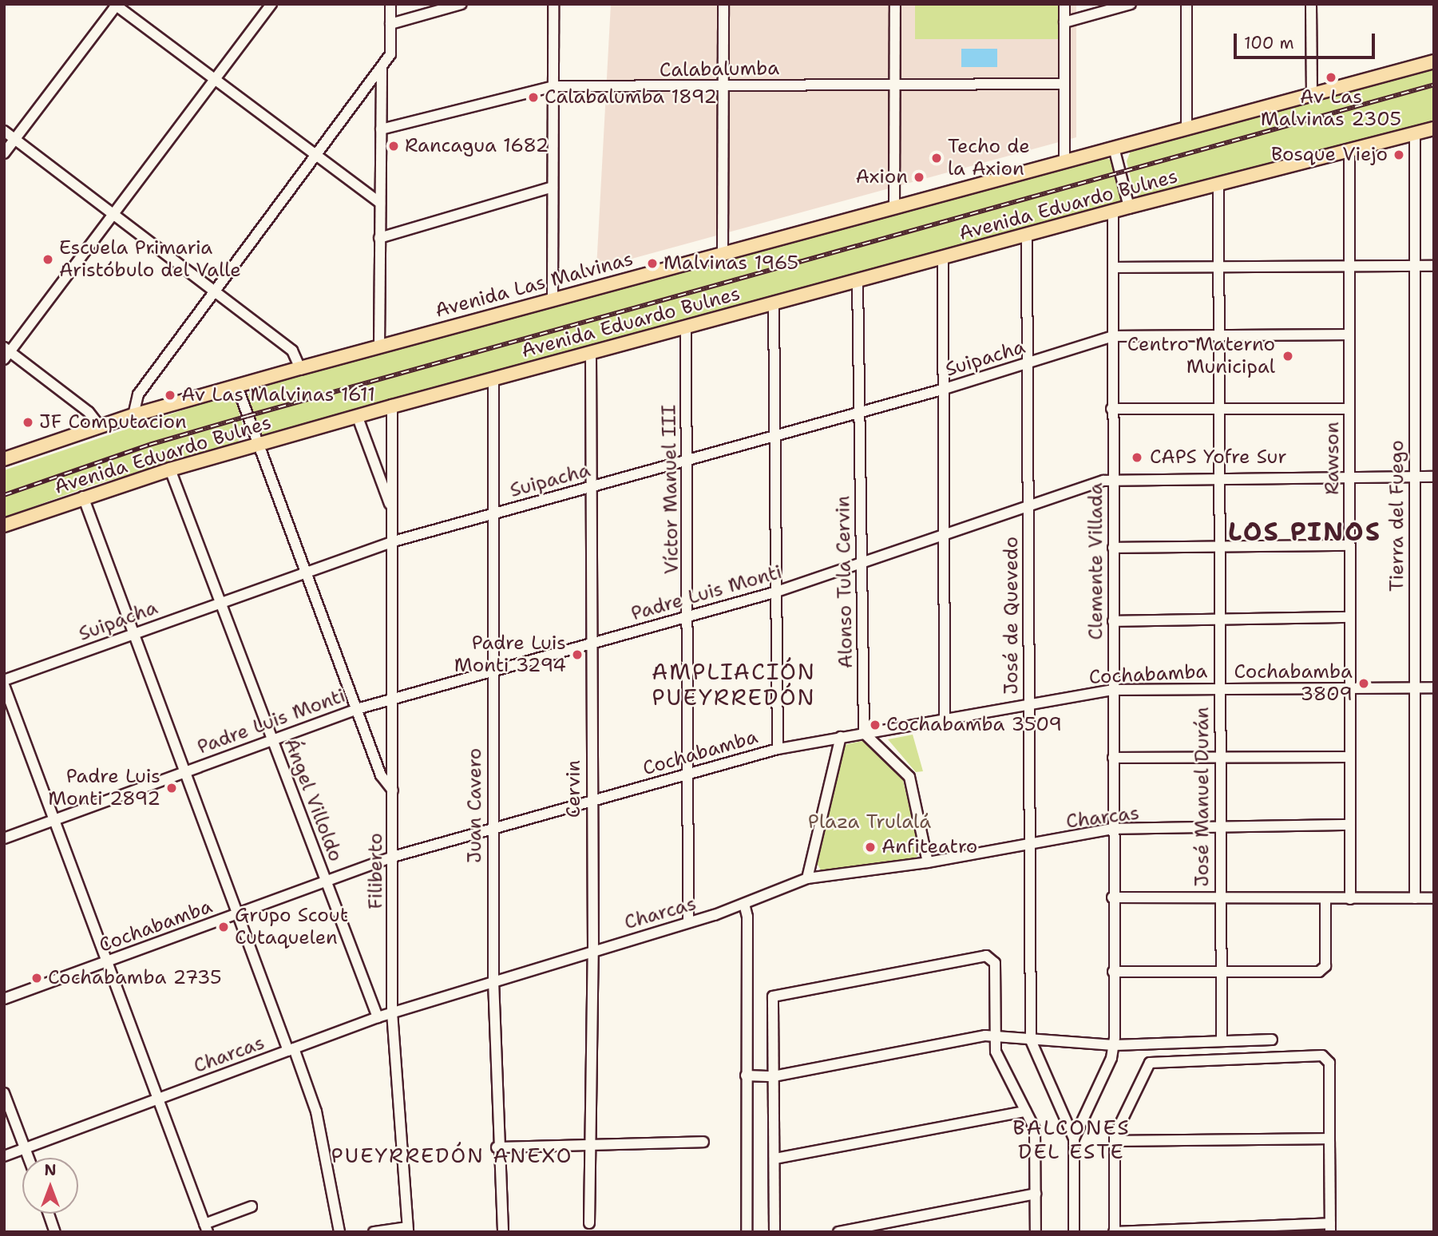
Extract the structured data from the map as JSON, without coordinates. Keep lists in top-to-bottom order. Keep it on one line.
{"streets":{"main road":["Avenida Eduardo Bulnes","Avenida Las Malvinas"],"street":["Calabalumba","Suipacha","Rawson","Víctor Manuel III","Tierra del Fuego","Clemente Villada","Alonso Tula Cervin","Padre Luis Monti","José de Quevedo","Cochabamba","Cervin","José Manuel Durán","Ángel Villoldo","Juan Cavero","Charcas","Filiberto"]},"crossings":[["Avenida Eduardo Bulnes","Rawson"],["Avenida Eduardo Bulnes","Víctor Manuel III"],["Avenida Eduardo Bulnes","Tierra del Fuego"],["Avenida Eduardo Bulnes","Clemente Villada"],["Avenida Eduardo Bulnes","Alonso Tula Cervin"],["Avenida Eduardo Bulnes","José de Quevedo"],["Avenida Eduardo Bulnes","Cervin"],["Avenida Eduardo Bulnes","José Manuel Durán"],["Avenida Eduardo Bulnes","Ángel Villoldo"],["Avenida Eduardo Bulnes","Juan Cavero"],["Avenida Eduardo Bulnes","Filiberto"],["Suipacha","Rawson"],["Suipacha","Víctor Manuel III"],["Suipacha","Clemente Villada"],["Suipacha","Alonso Tula Cervin"],["Suipacha","José de Quevedo"],["Suipacha","Cervin"],["Suipacha","José Manuel Durán"],["Suipacha","Ángel Villoldo"],["Suipacha","Juan Cavero"],["Suipacha","Filiberto"],["Rawson","Padre Luis Monti"],["Rawson","Cochabamba"],["Rawson","Charcas"],["Víctor Manuel III","Padre Luis Monti"],["Víctor Manuel III","Cochabamba"],["Víctor Manuel III","Charcas"],["Tierra del Fuego","Padre Luis Monti"],["Tierra del Fuego","Cochabamba"],["Clemente Villada","Padre Luis Monti"],["Clemente Villada","Cochabamba"],["Clemente Villada","Charcas"],["Alonso Tula Cervin","Padre Luis Monti"],["Alonso Tula Cervin","Cochabamba"],["Padre Luis Monti","José de Quevedo"],["Padre Luis Monti","Cervin"],["Padre Luis Monti","José Manuel Durán"],["Padre Luis Monti","Ángel Villoldo"],["Padre Luis Monti","Juan Cavero"],["Padre Luis Monti","Filiberto"],["José de Quevedo","Cochabamba"],["José de Quevedo","Charcas"],["Cochabamba","Cervin"],["Cochabamba","José Manuel Durán"],["Cochabamba","Ángel Villoldo"],["Cochabamba","Juan Cavero"],["Cochabamba","Filiberto"],["Cervin","Charcas"],["José Manuel Durán","Charcas"],["Ángel Villoldo","Charcas"],["Juan Cavero","Charcas"],["Charcas","Filiberto"]],"districts":["LOS PINOS","AMPLIACIÓN PUEYRREDÓN","BALCONES DEL ESTE","PUEYRREDÓN ANEXO"],"parks":["Plaza Trulalá"],"places":["Av Las Malvinas 2305","Calabalumba 1892","Rancagua 1682","Bosque Viejo","Techo de la Axion","Axion","Escuela Primaria Aristóbulo del Valle","Malvinas 1965","Centro Materno Municipal","Av Las Malvinas 1611","JF Computacion","CAPS Yofre Sur","Padre Luis Monti 3294","Cochabamba 3809","Cochabamba 3509","Padre Luis Monti 2892","Anfiteatro","Grupo Scout Cutaquelen","Cochabamba 2735"],"scale_bar":"100 m","north":"top"}
